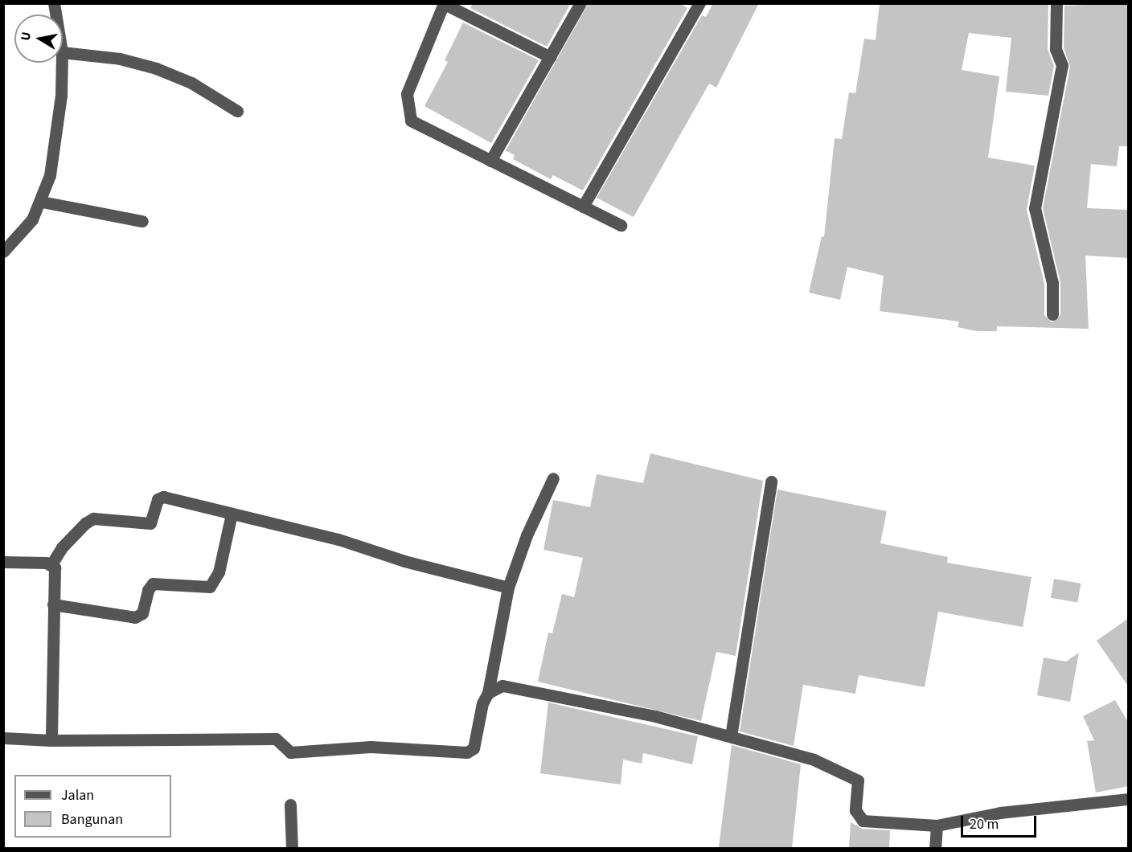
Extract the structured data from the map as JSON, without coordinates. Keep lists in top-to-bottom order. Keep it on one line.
{"legend":["Jalan","Bangunan"],"scale_bar":"20 m","north":"left"}
